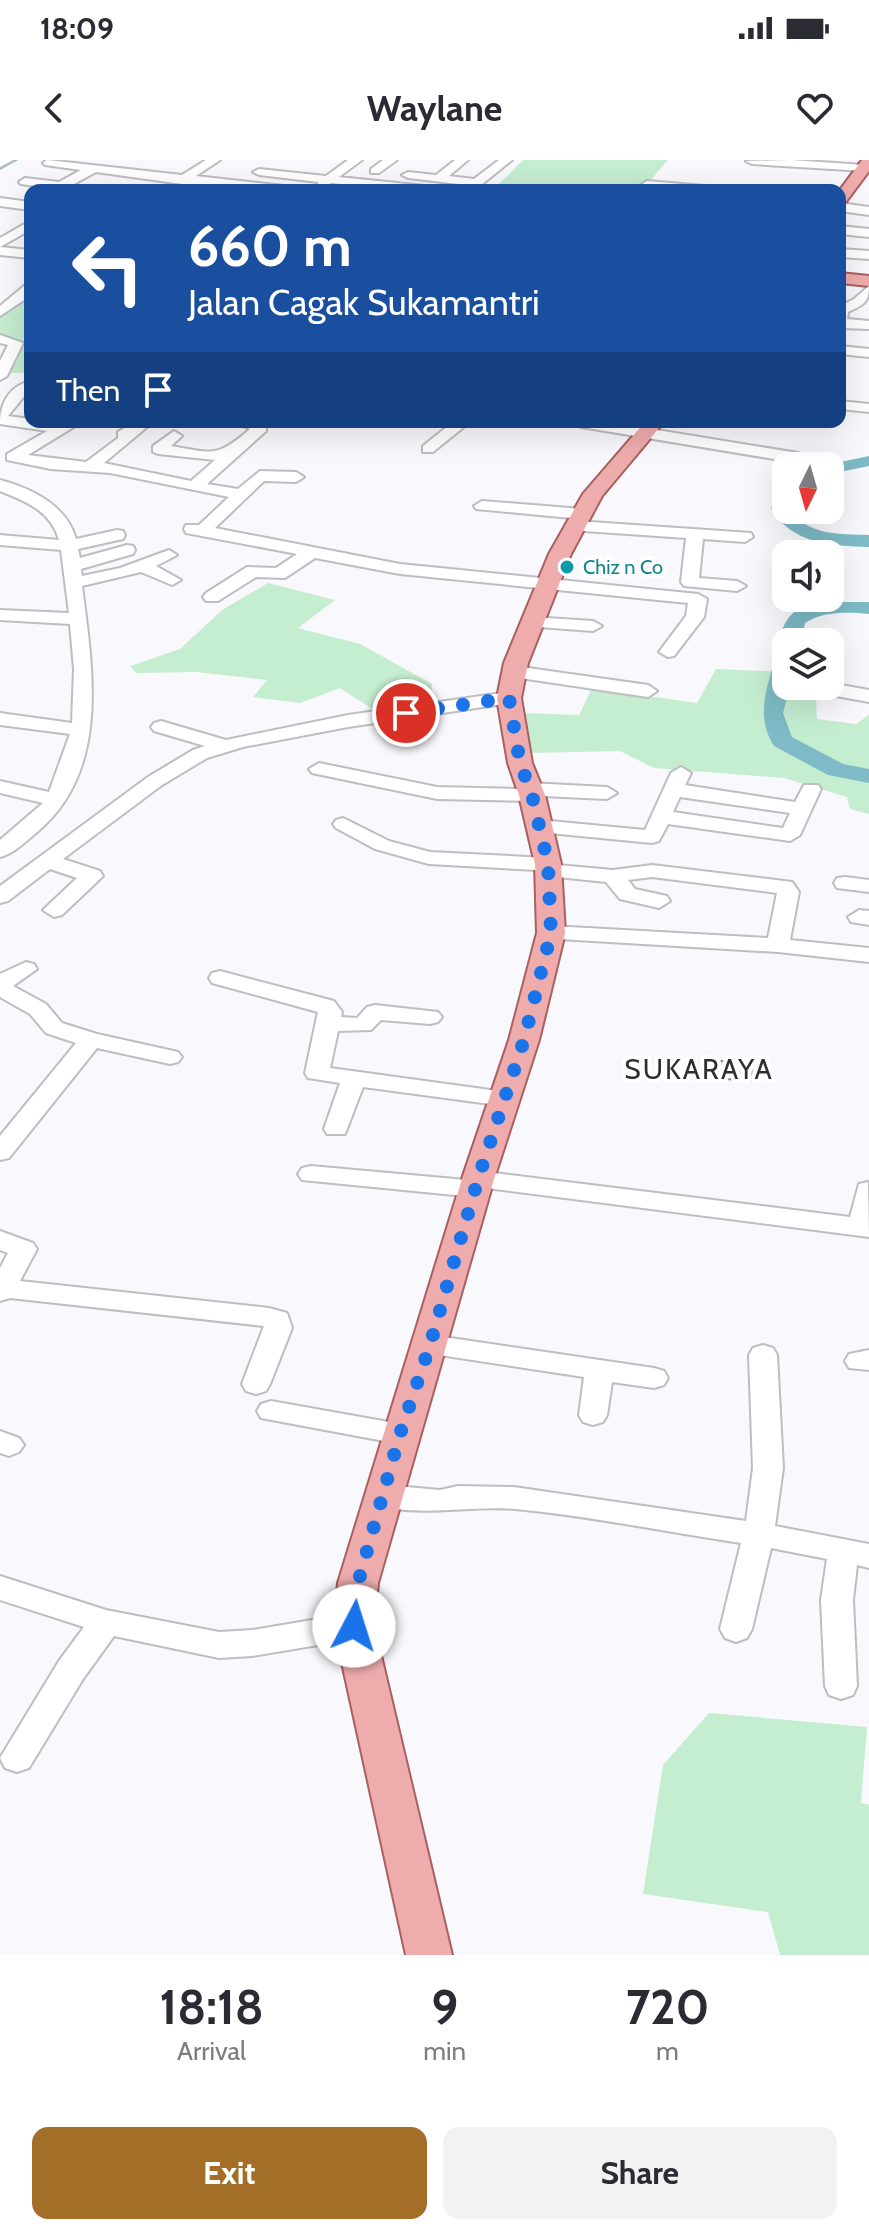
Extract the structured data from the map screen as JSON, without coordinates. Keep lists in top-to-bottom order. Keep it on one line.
{"districts":["SUKARAYA"],"places":["Chiz n Co"],"north":"bottom","page":{"status":"18:09","header":"Waylane","turn":["660 m","Jalan Cagak Sukamantri"],"then":"Then","eta":["18:18","Arrival","9","min","720","m"],"buttons":["Exit","Share"]}}
